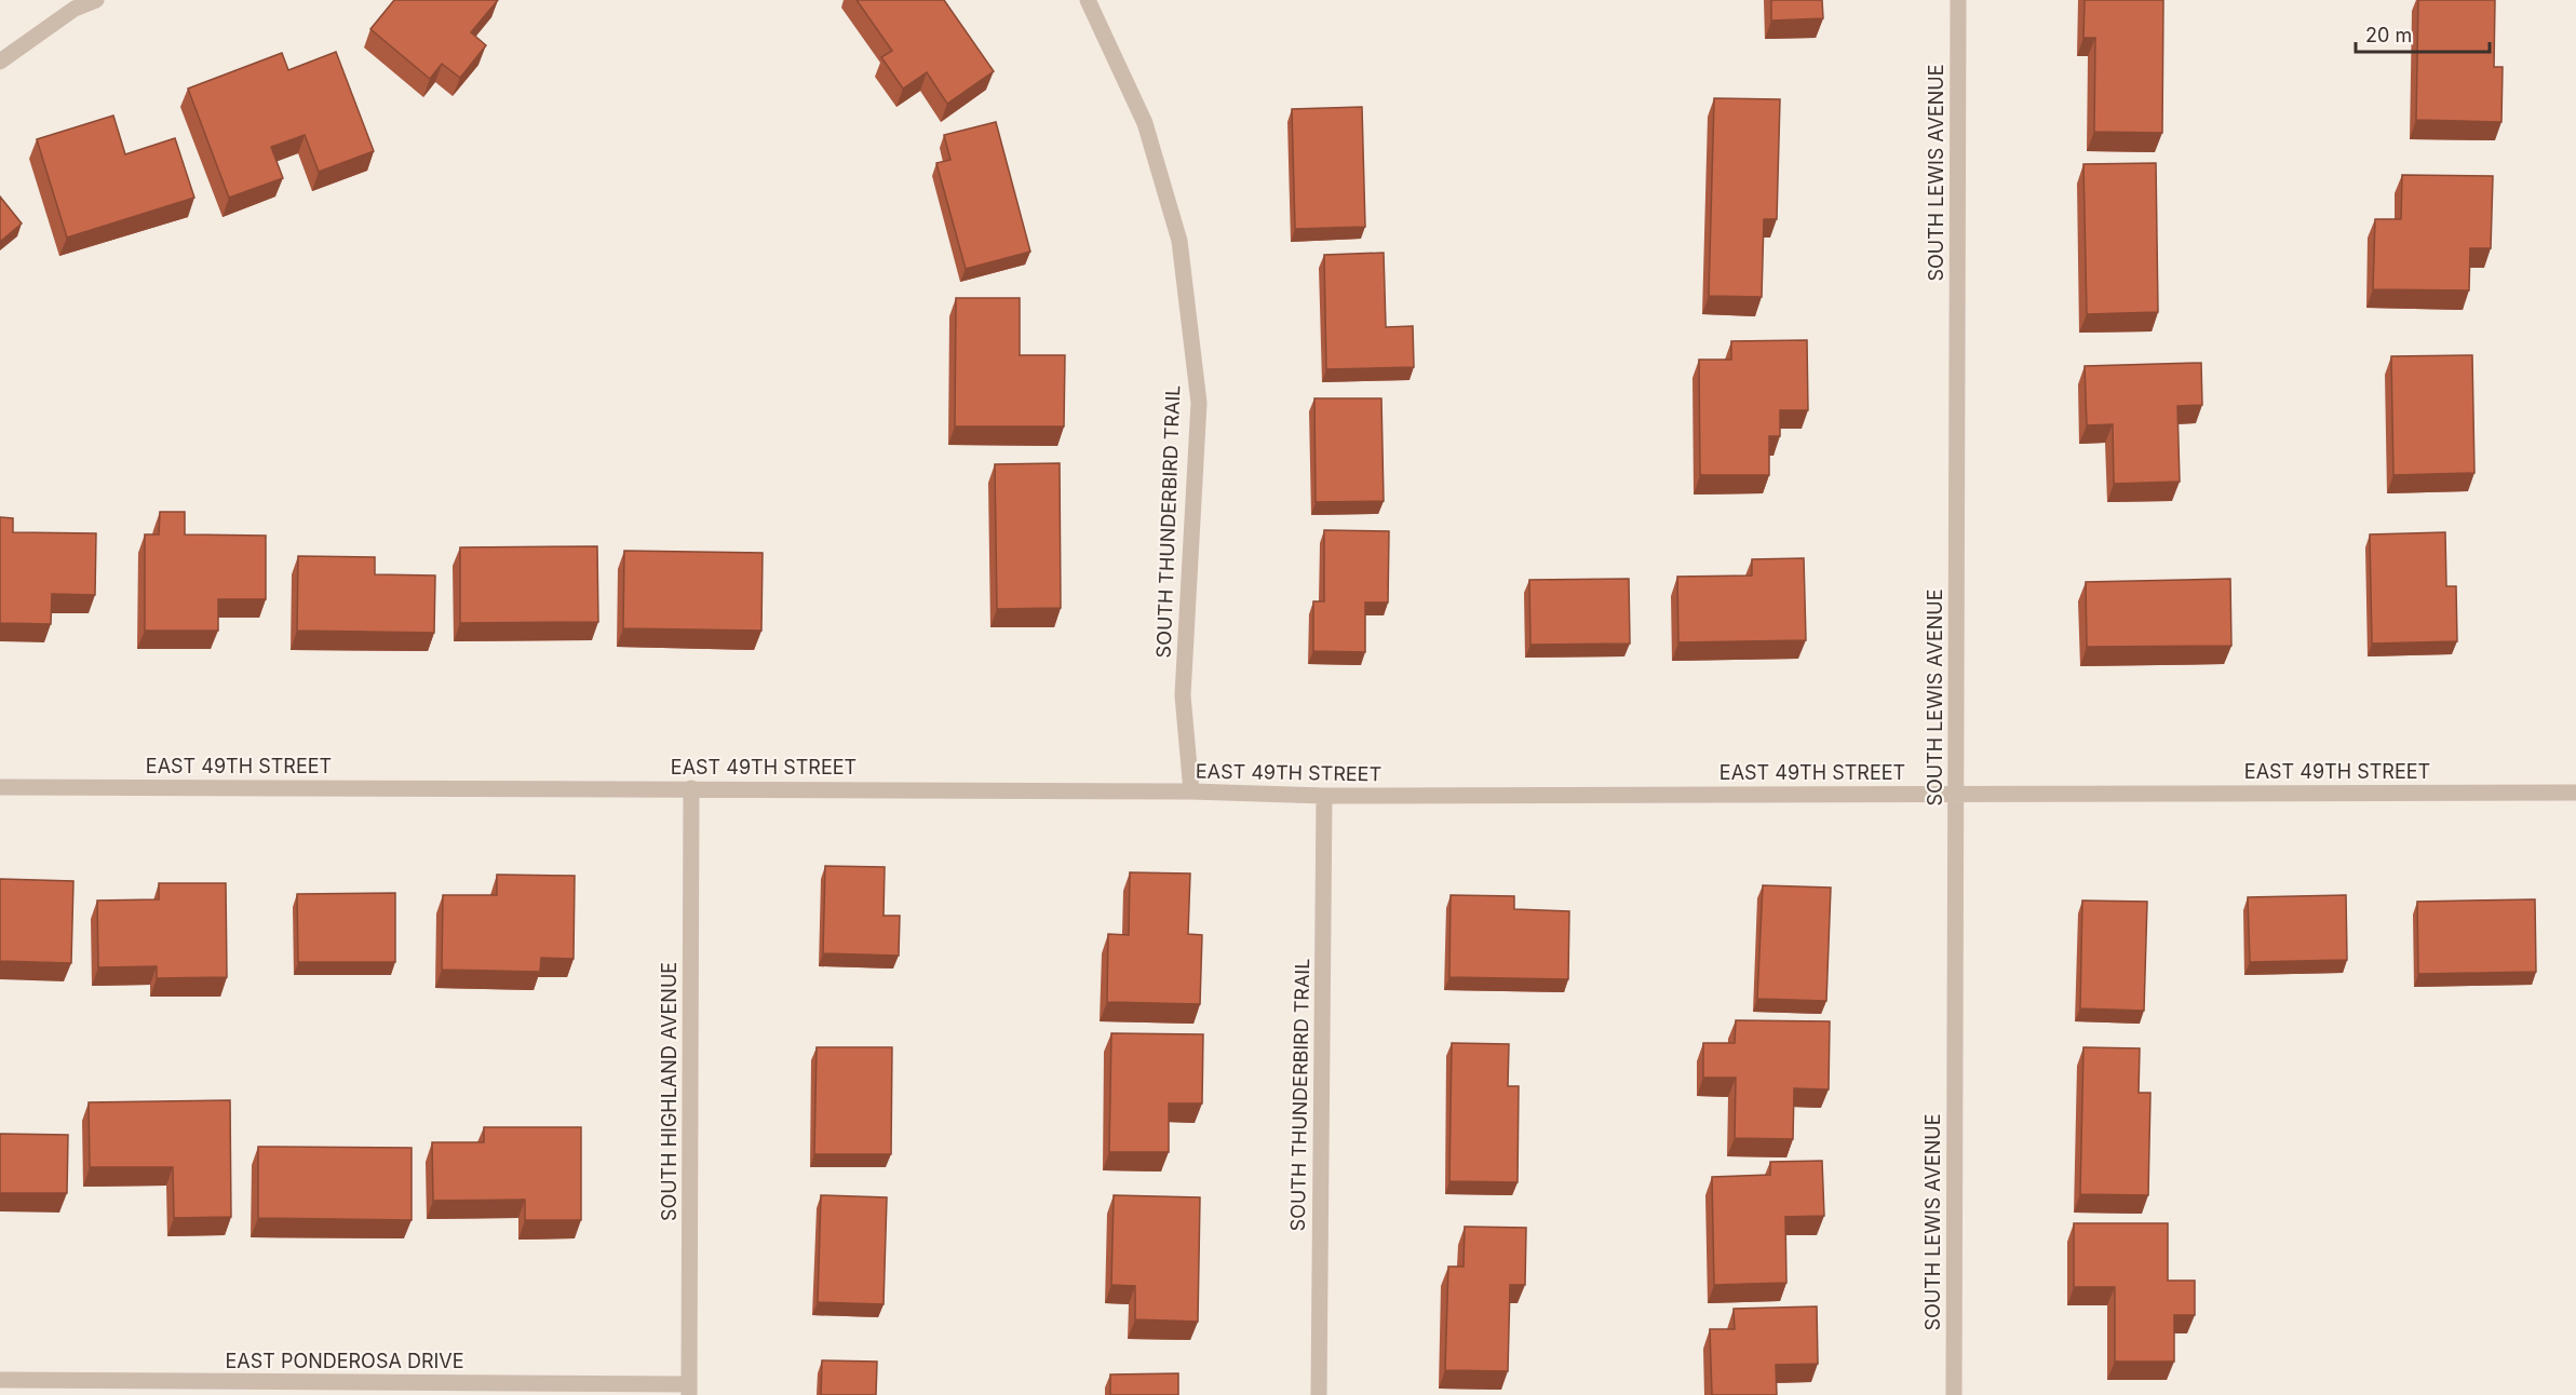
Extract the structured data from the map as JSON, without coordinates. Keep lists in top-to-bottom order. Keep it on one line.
{"streets":{"street":["SOUTH LEWIS AVENUE","SOUTH THUNDERBIRD TRAIL","EAST 49TH STREET","SOUTH HIGHLAND AVENUE","EAST PONDEROSA DRIVE"]},"crossings":[["SOUTH LEWIS AVENUE","EAST 49TH STREET"],["SOUTH THUNDERBIRD TRAIL","EAST 49TH STREET"],["EAST 49TH STREET","SOUTH HIGHLAND AVENUE"],["SOUTH HIGHLAND AVENUE","EAST PONDEROSA DRIVE"]],"scale_bar":"20 m"}
